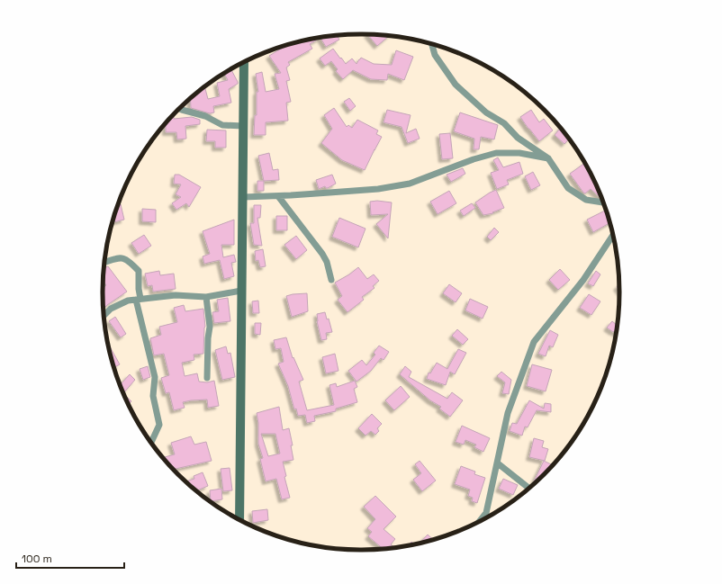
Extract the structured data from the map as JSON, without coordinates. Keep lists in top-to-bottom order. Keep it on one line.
{"scale_bar":"100 m"}
